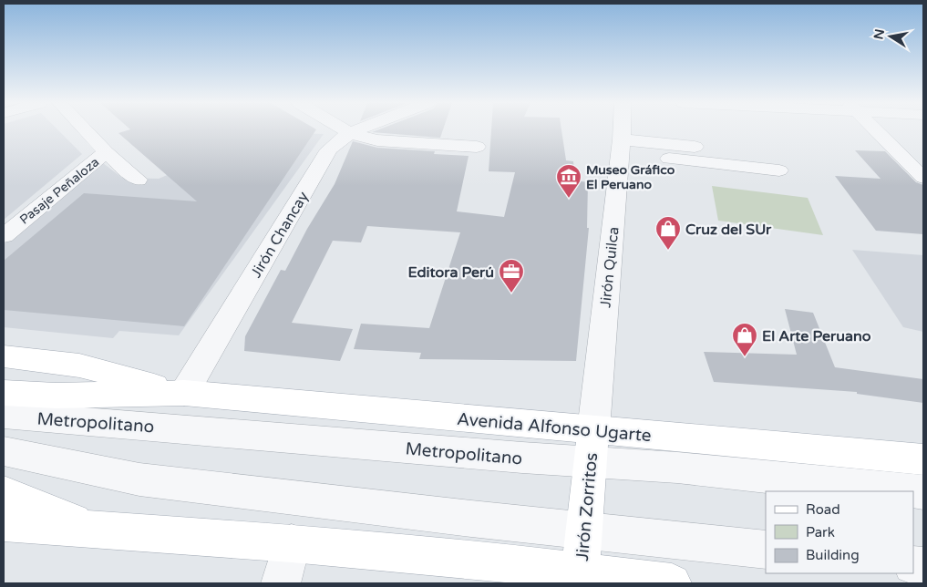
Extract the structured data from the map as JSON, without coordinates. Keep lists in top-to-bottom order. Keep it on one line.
{"streets":{"main road":["Avenida Alfonso Ugarte","Jirón Zorritos"],"street":["Pasaje Peñaloza","Jirón Chancay","Jirón Quilca","Metropolitano"]},"crossings":[["Jirón Chancay","Avenida Alfonso Ugarte"],["Jirón Quilca","Metropolitano"],["Jirón Quilca","Avenida Alfonso Ugarte"],["Jirón Quilca","Jirón Zorritos"],["Metropolitano","Avenida Alfonso Ugarte"],["Metropolitano","Jirón Zorritos"],["Avenida Alfonso Ugarte","Jirón Zorritos"]],"places":{"museum":["Museo Gráfico El Peruano"],"shop":["Cruz del SUr","El Arte Peruano"],"office":["Editora Perú"]},"legend":["Road","Park","Building"],"north":"left"}
